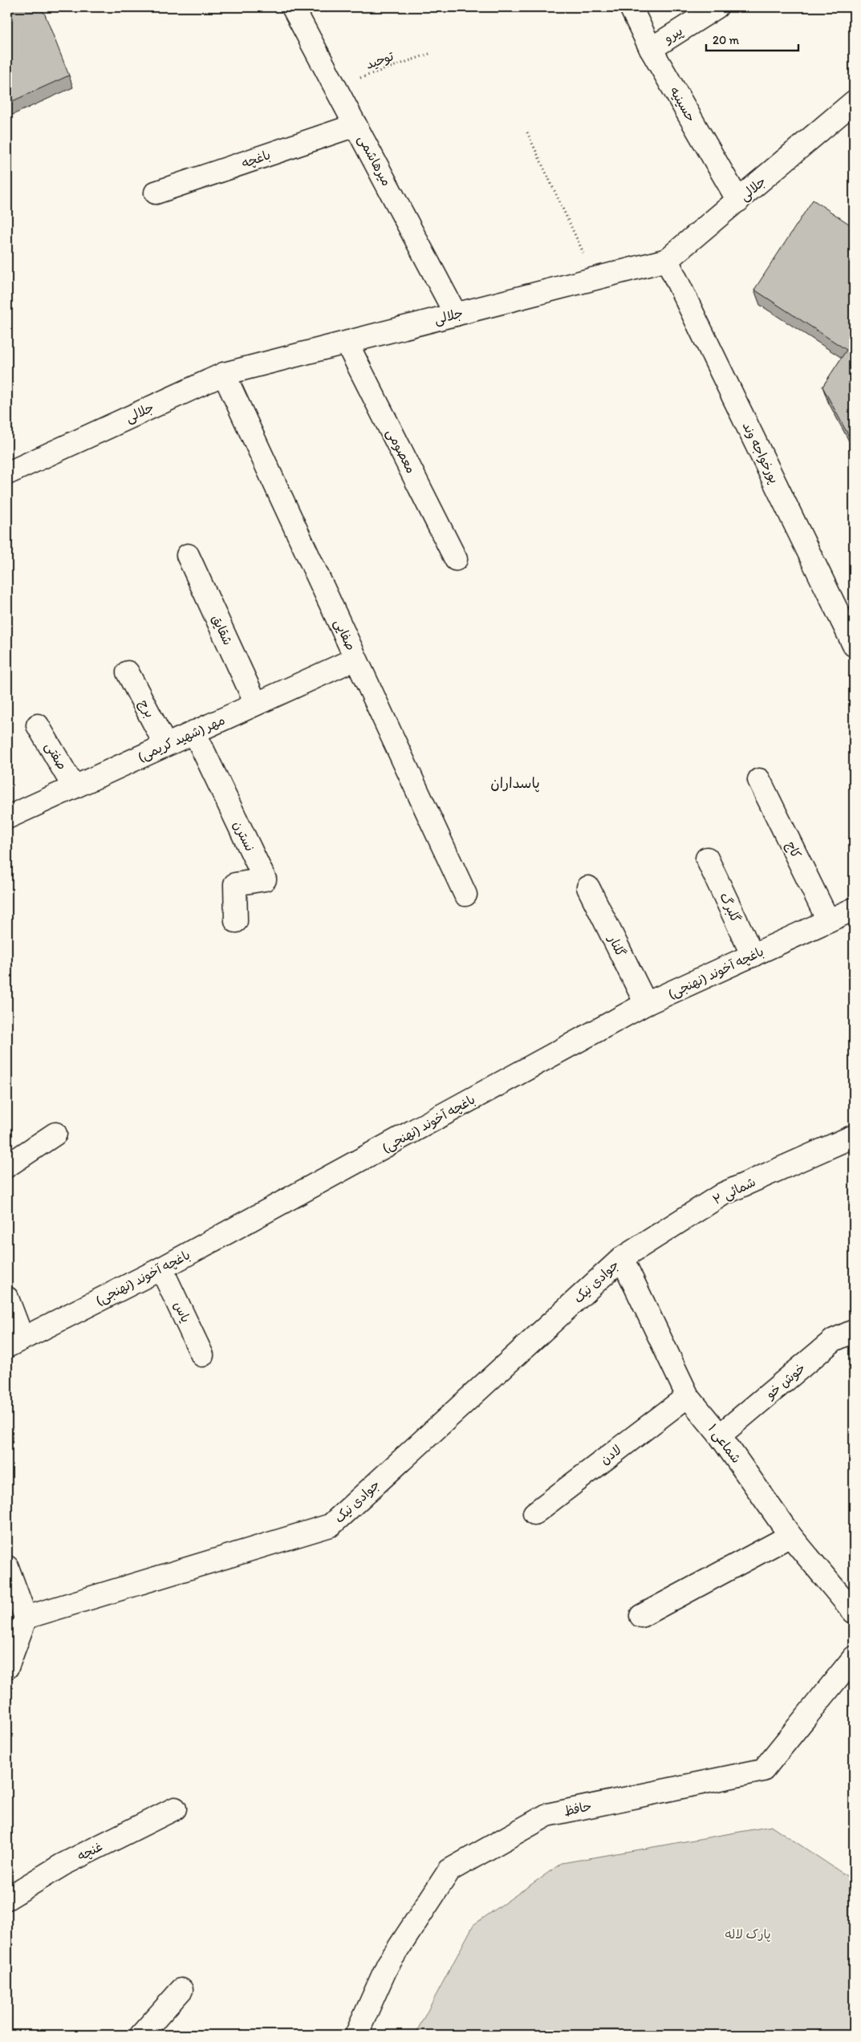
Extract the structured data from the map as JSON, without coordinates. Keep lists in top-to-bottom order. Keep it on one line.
{"streets":{"street":["پیرو","حسینیه","باغچه","میرهاشمی","جلالی","معصومی","پورخواجه وند","شقایق","صفایی","برج","مهر (شهید کریمی)","صفتی","نسترن","کاج","گلبرگ","گلنار","باغچه آخوند (نهنجی)","شمائی ۲","جوادی نیک","یاس","خوش خو","شماعی ۱","لادن","حافظ","غنچه"],"path":["توحید"]},"crossings":[["پیرو","حسینیه"],["توحید","میرهاشمی"],["حسینیه","جلالی"],["باغچه","میرهاشمی"],["میرهاشمی","جلالی"],["جلالی","معصومی"],["جلالی","پورخواجه وند"],["جلالی","صفایی"],["شقایق","مهر (شهید کریمی)"],["صفایی","مهر (شهید کریمی)"],["برج","مهر (شهید کریمی)"],["مهر (شهید کریمی)","صفتی"],["مهر (شهید کریمی)","نسترن"],["کاج","باغچه آخوند (نهنجی)"],["گلبرگ","باغچه آخوند (نهنجی)"],["گلنار","باغچه آخوند (نهنجی)"],["باغچه آخوند (نهنجی)","یاس"],["شمائی ۲","جوادی نیک"],["شمائی ۲","شماعی ۱"],["جوادی نیک","شماعی ۱"],["خوش خو","شماعی ۱"],["شماعی ۱","لادن"]],"districts":["پاسداران"],"parks":["پارک لاله"],"scale_bar":"20 m"}
